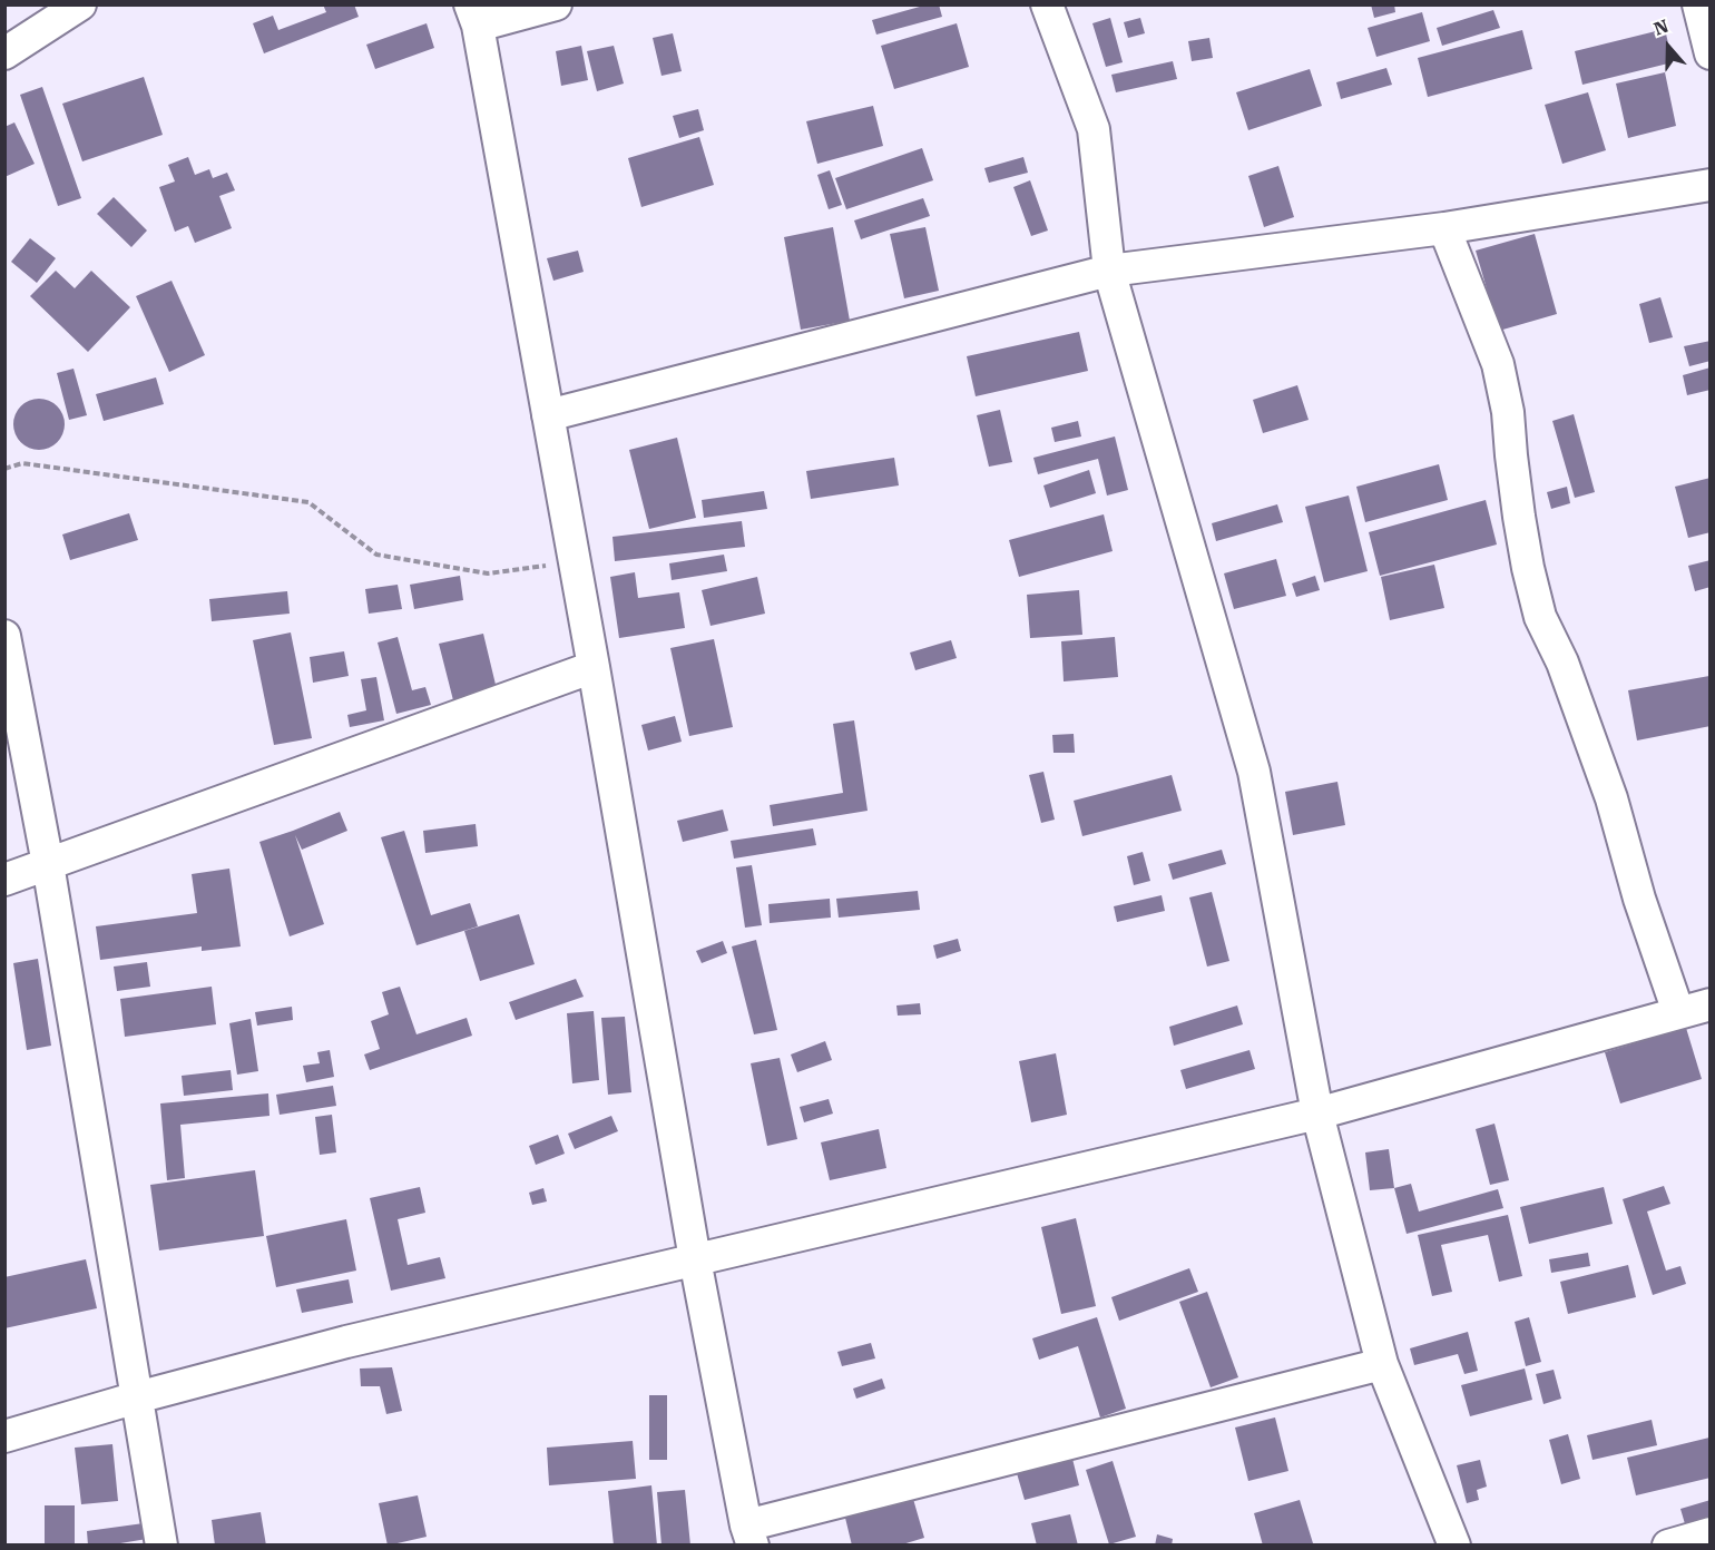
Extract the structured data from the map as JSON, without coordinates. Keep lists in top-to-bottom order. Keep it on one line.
{"north":"top"}
